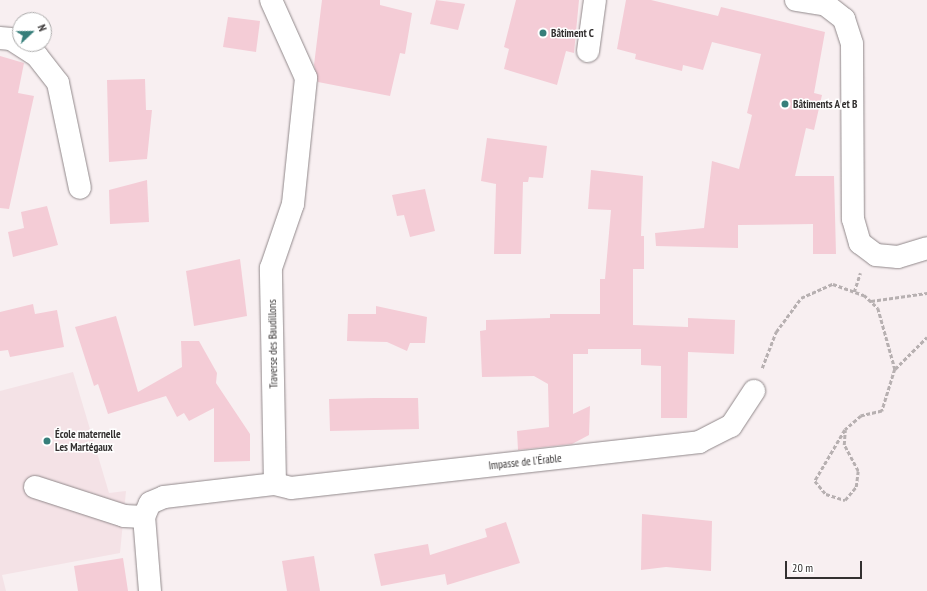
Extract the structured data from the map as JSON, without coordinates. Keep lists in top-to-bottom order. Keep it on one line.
{"streets":{"street":["Traverse des Baudillons","Impasse de l'Érable"]},"crossings":[["Traverse des Baudillons","Impasse de l'Érable"]],"places":["Bâtiment C","Bâtiments A et B","École maternelle Les Martégaux"],"scale_bar":"20 m","north":"right"}
